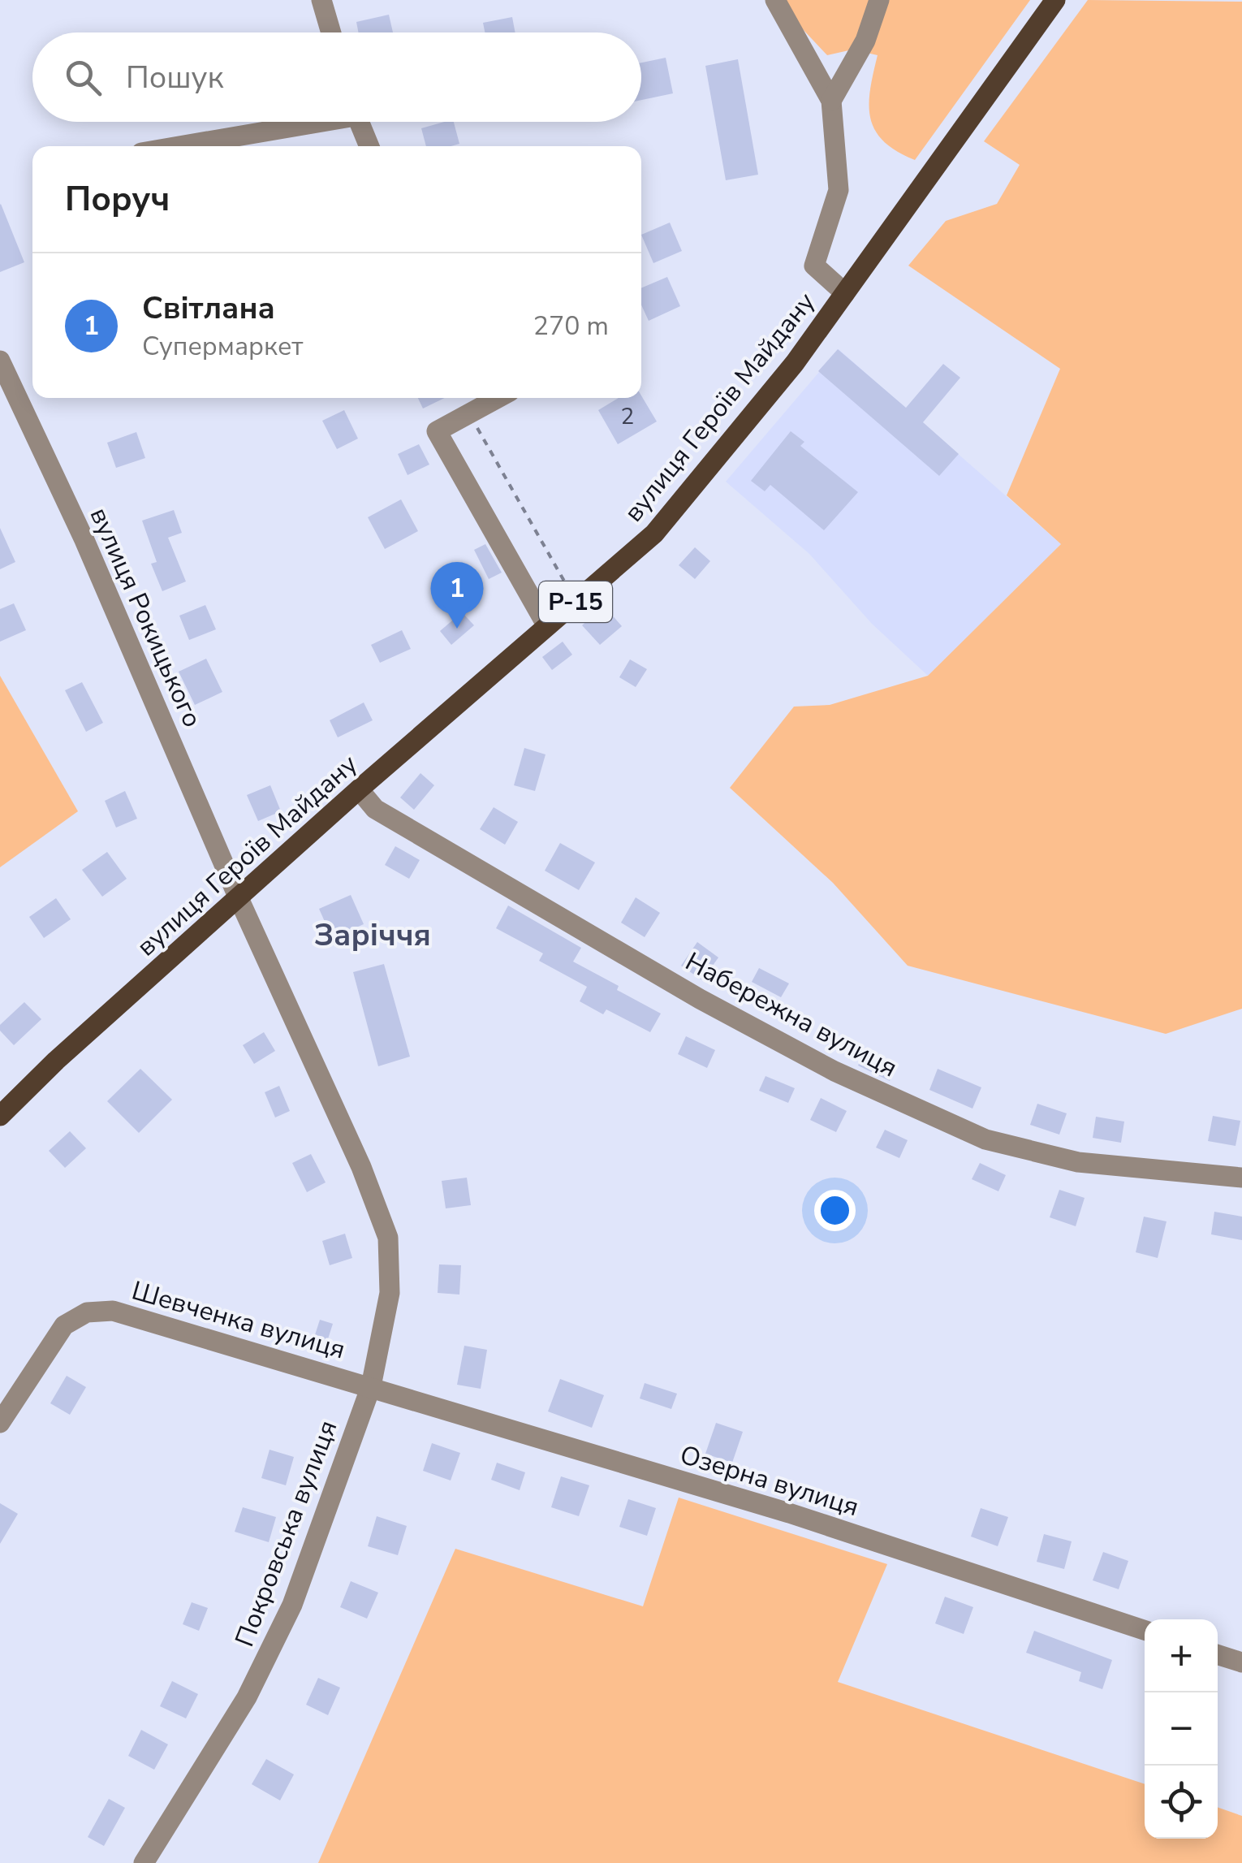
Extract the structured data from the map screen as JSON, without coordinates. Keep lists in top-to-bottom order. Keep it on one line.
{"streets":{"main road":["вулиця Героїв Майдану","Р-15"],"street":["вулиця Рокицького","Набережна вулиця","Шевченка вулиця","Озерна вулиця","Покровська вулиця"]},"crossings":[["вулиця Героїв Майдану","вулиця Рокицького"],["вулиця Героїв Майдану","Набережна вулиця"],["вулиця Рокицького","Шевченка вулиця"],["вулиця Рокицького","Озерна вулиця"],["вулиця Рокицького","Покровська вулиця"],["Шевченка вулиця","Озерна вулиця"],["Шевченка вулиця","Покровська вулиця"],["Озерна вулиця","Покровська вулиця"]],"districts":["Заріччя"],"house_numbers":["2"],"page":{"search":"Пошук","heading":"Поруч","list":[{"mark":"1","name":"Світлана","note":"Супермаркет","value":"270 m"}],"pins":"1","map_buttons":["+","−"]}}
